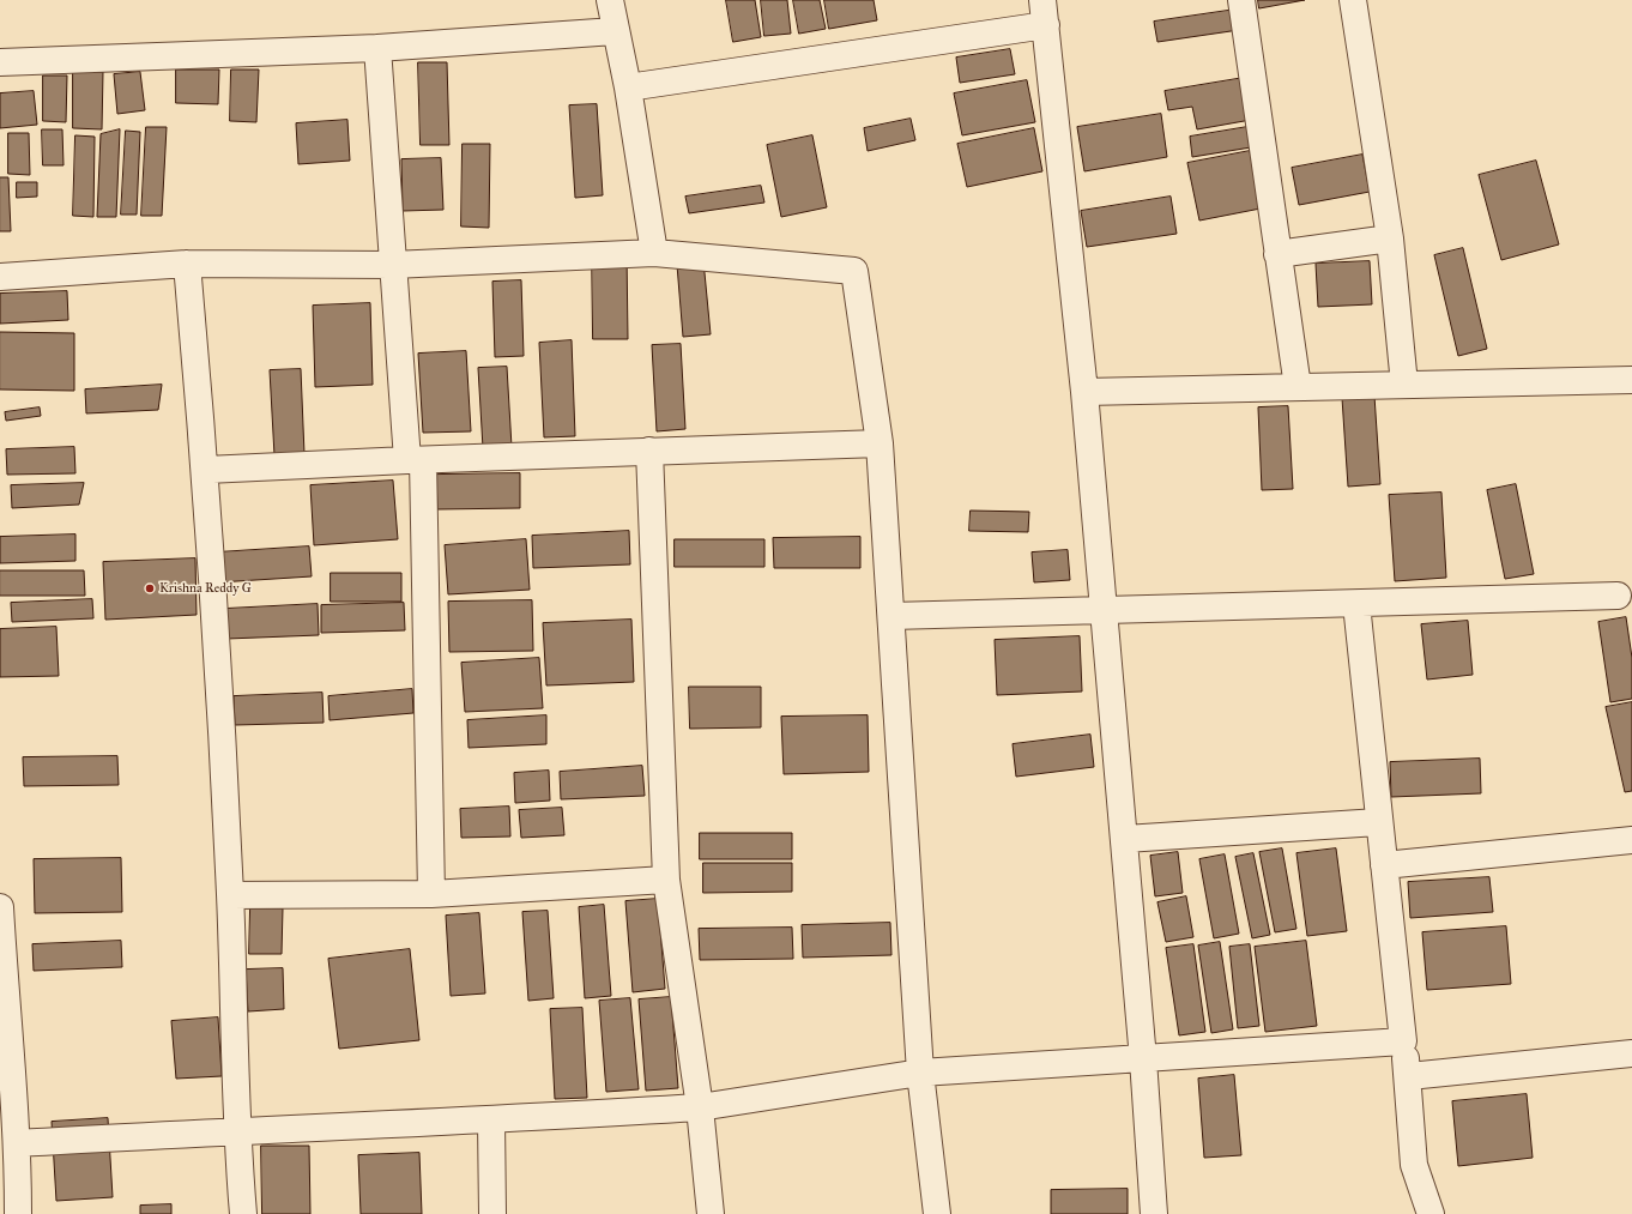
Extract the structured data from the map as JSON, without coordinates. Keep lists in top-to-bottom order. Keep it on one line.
{"places":["Krishna Reddy G"]}
